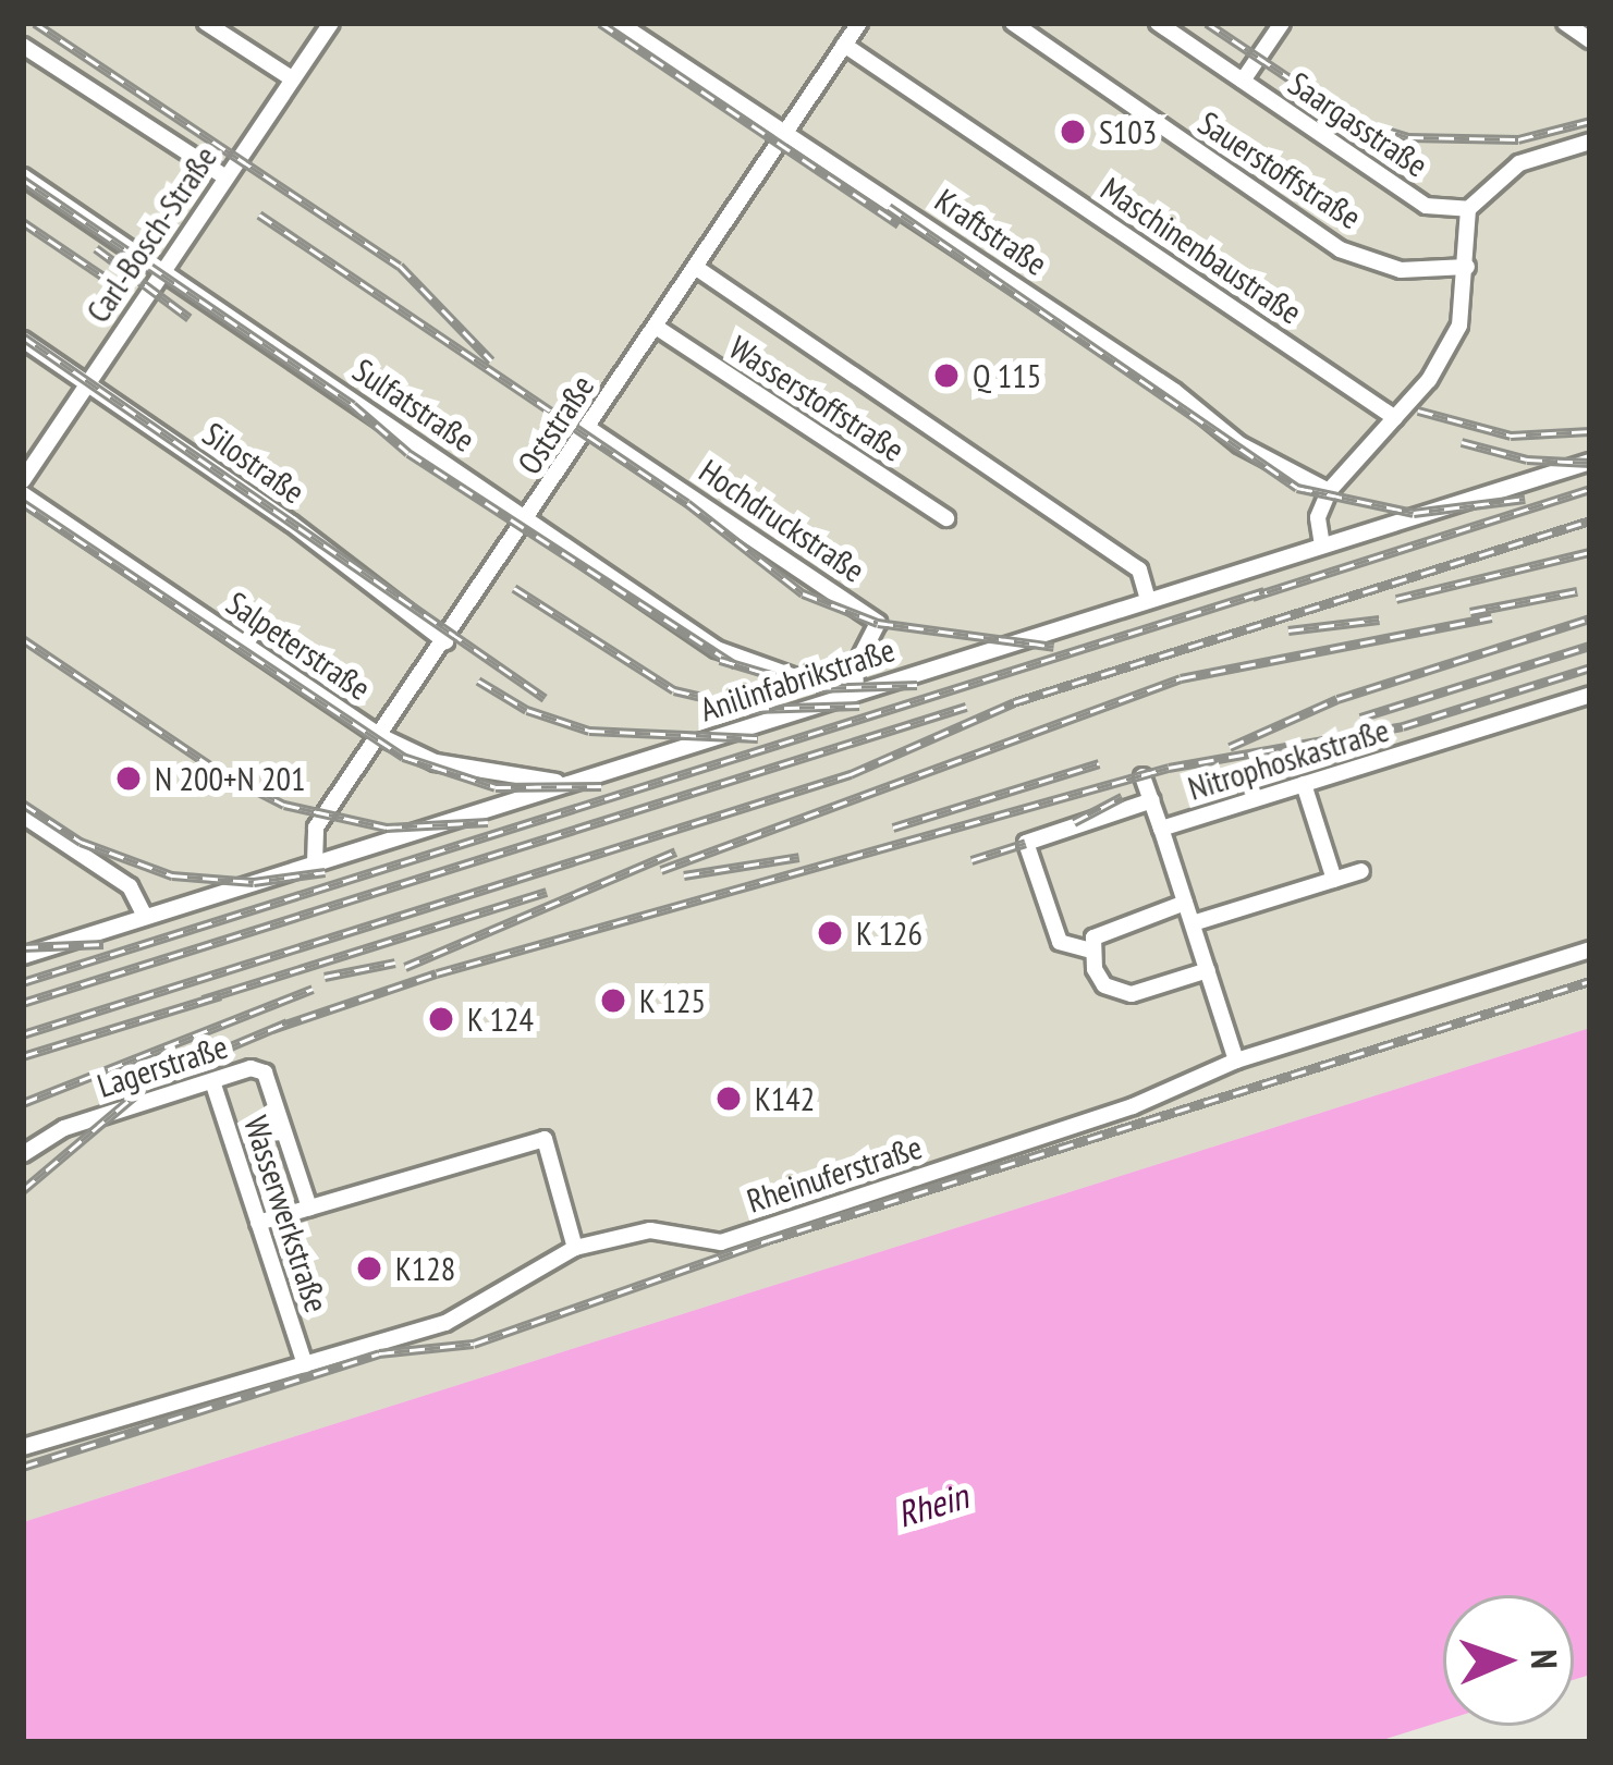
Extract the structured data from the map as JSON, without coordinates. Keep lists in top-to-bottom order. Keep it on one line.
{"streets":{"street":["Saargasstraße","Sauerstoffstraße","Kraftstraße","Carl-Bosch-Straße","Maschinenbaustraße","Wasserstoffstraße","Sulfatstraße","Oststraße","Silostraße","Hochdruckstraße","Salpeterstraße","Anilinfabrikstraße","Nitrophoskastraße","Lagerstraße","Rheinuferstraße","Wasserwerkstraße"]},"crossings":[["Kraftstraße","Oststraße"],["Carl-Bosch-Straße","Sulfatstraße"],["Carl-Bosch-Straße","Silostraße"],["Maschinenbaustraße","Oststraße"],["Wasserstoffstraße","Oststraße"],["Sulfatstraße","Oststraße"],["Sulfatstraße","Hochdruckstraße"],["Sulfatstraße","Anilinfabrikstraße"],["Oststraße","Silostraße"],["Oststraße","Hochdruckstraße"],["Oststraße","Salpeterstraße"],["Oststraße","Anilinfabrikstraße"],["Hochdruckstraße","Anilinfabrikstraße"],["Salpeterstraße","Anilinfabrikstraße"],["Nitrophoskastraße","Rheinuferstraße"],["Lagerstraße","Wasserwerkstraße"],["Rheinuferstraße","Wasserwerkstraße"]],"water":["Rhein"],"places":["S103","Q 115","N 200+N 201","K 126","K 125","K 124","K142","K128"],"north":"right"}
